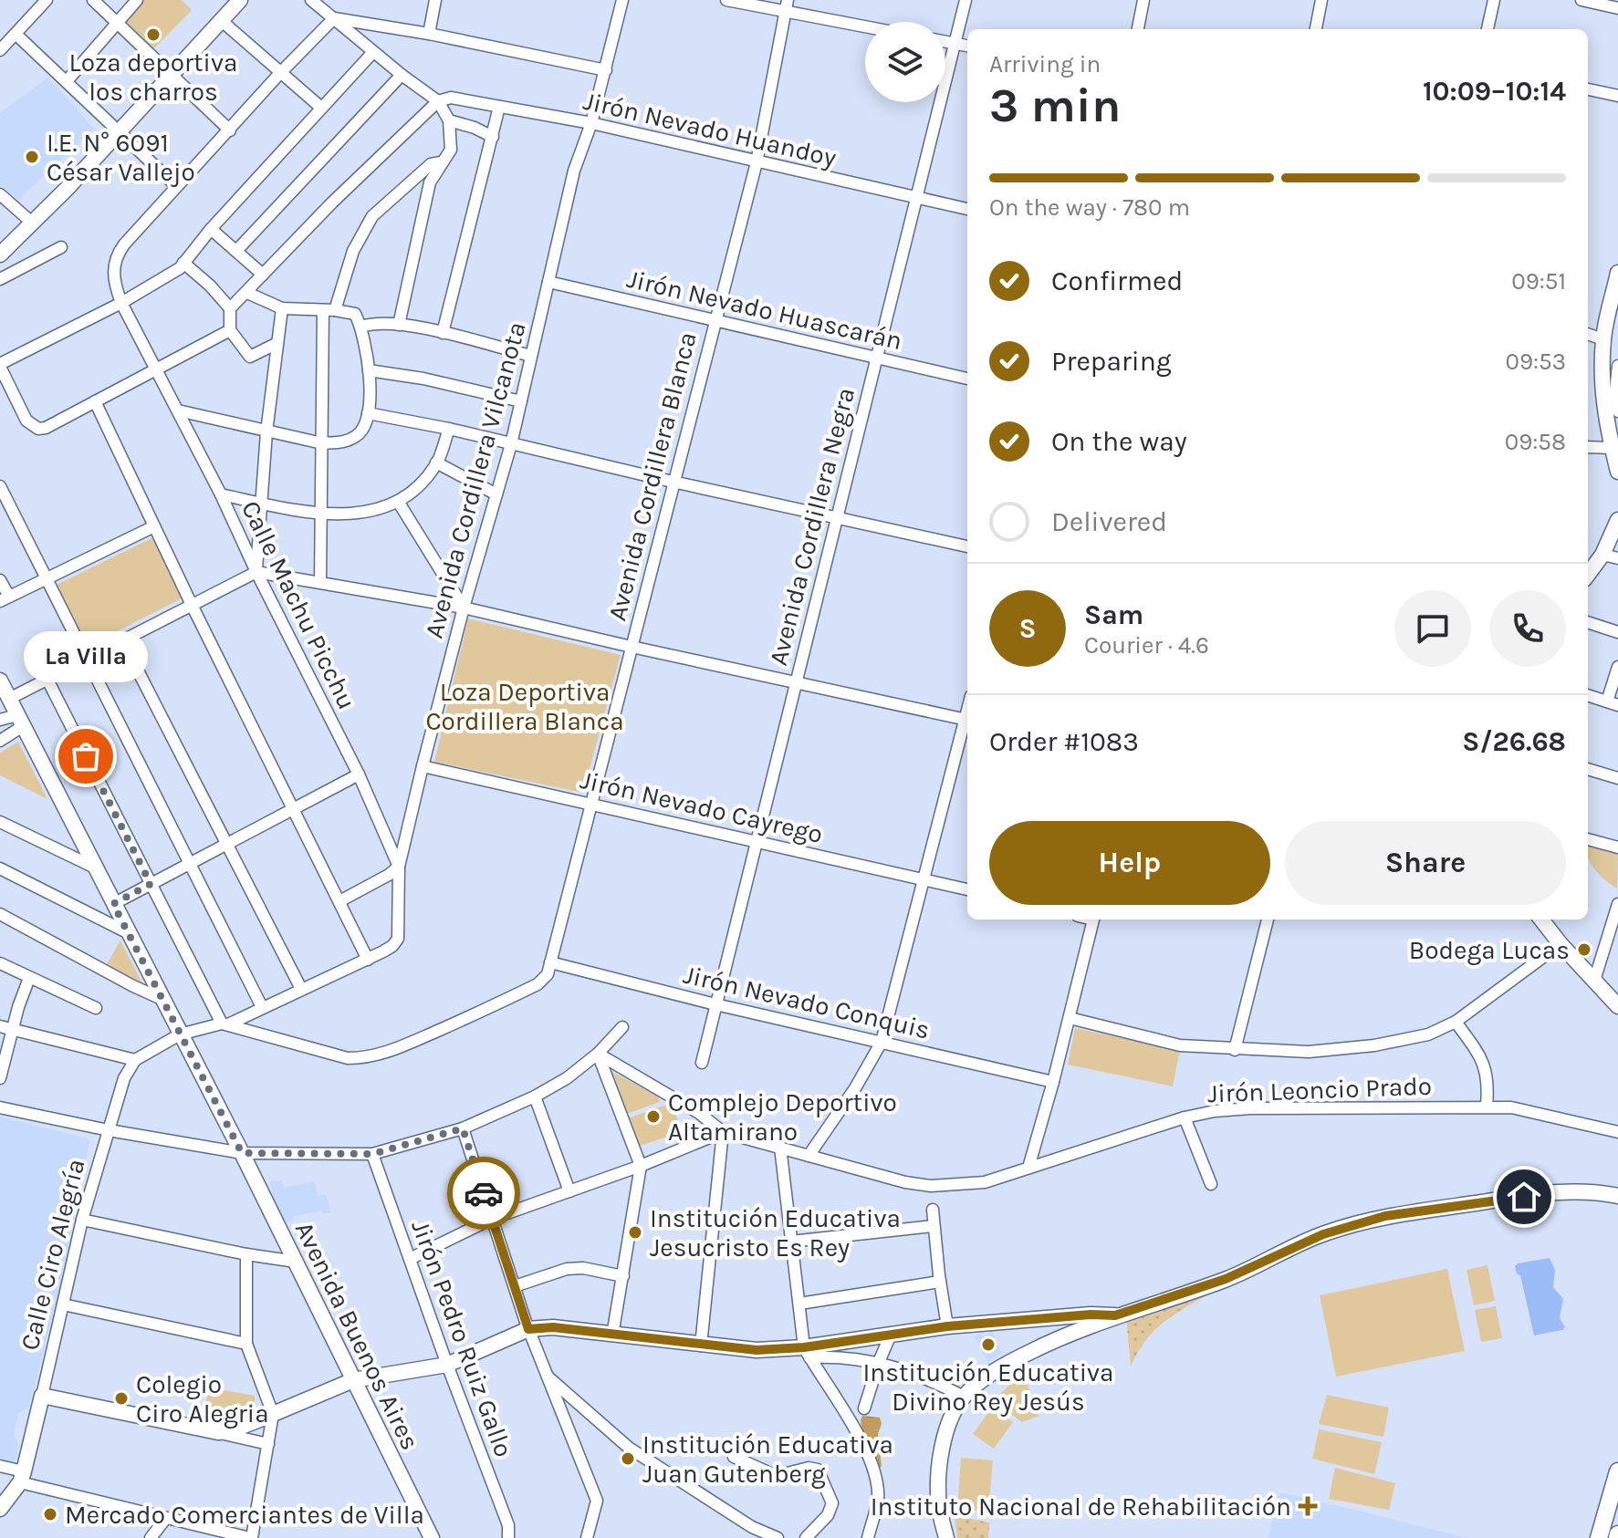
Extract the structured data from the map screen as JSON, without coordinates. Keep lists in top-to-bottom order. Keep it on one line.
{"streets":{"street":["Jirón Nevado Huandoy","Jirón Nevado Huascarán","Avenida Cordillera Blanca","Avenida Cordillera Vilcanota","Avenida Cordillera Negra","Calle Machu Picchu","Jirón Nevado Cayrego","Jirón Nevado Conquis","Jirón Leoncio Prado","Calle Ciro Alegría","Avenida Buenos Aires","Jirón Pedro Ruiz Gallo"]},"crossings":[["Jirón Nevado Huandoy","Avenida Cordillera Blanca"],["Jirón Nevado Huandoy","Avenida Cordillera Vilcanota"],["Jirón Nevado Huandoy","Avenida Cordillera Negra"],["Jirón Nevado Huascarán","Avenida Cordillera Blanca"],["Jirón Nevado Huascarán","Avenida Cordillera Vilcanota"],["Jirón Nevado Huascarán","Avenida Cordillera Negra"],["Avenida Cordillera Blanca","Jirón Nevado Cayrego"],["Avenida Cordillera Blanca","Jirón Nevado Conquis"],["Avenida Cordillera Vilcanota","Calle Machu Picchu"],["Avenida Cordillera Vilcanota","Jirón Nevado Cayrego"],["Avenida Cordillera Negra","Jirón Nevado Cayrego"],["Avenida Cordillera Negra","Jirón Nevado Conquis"]],"parks":["Loza Deportiva Cordillera Blanca"],"places":{"other":["Loza deportiva los charros","I.E. N° 6091 César Vallejo","La Villa","Bodega Lucas","Complejo Deportivo Altamirano","Institución Educativa Jesucristo Es Rey","Institución Educativa Divino Rey Jesús","Colegio Ciro Alegria","Institución Educativa Juan Gutenberg","Mercado Comerciantes de Villa"],"health":["Instituto Nacional de Rehabilitación"]},"page":{"heading":["3 min","Arriving in","10:09–10:14"],"panel":["Sam","Courier · 4.6","Order #1083","S/26.68"],"bar":"On the way · 780 m","list":[["Confirmed","09:51"],["Preparing","09:53"],["On the way","09:58"],"Delivered"],"round":"S","bubble":"La Villa","buttons":["Help","Share"]}}
